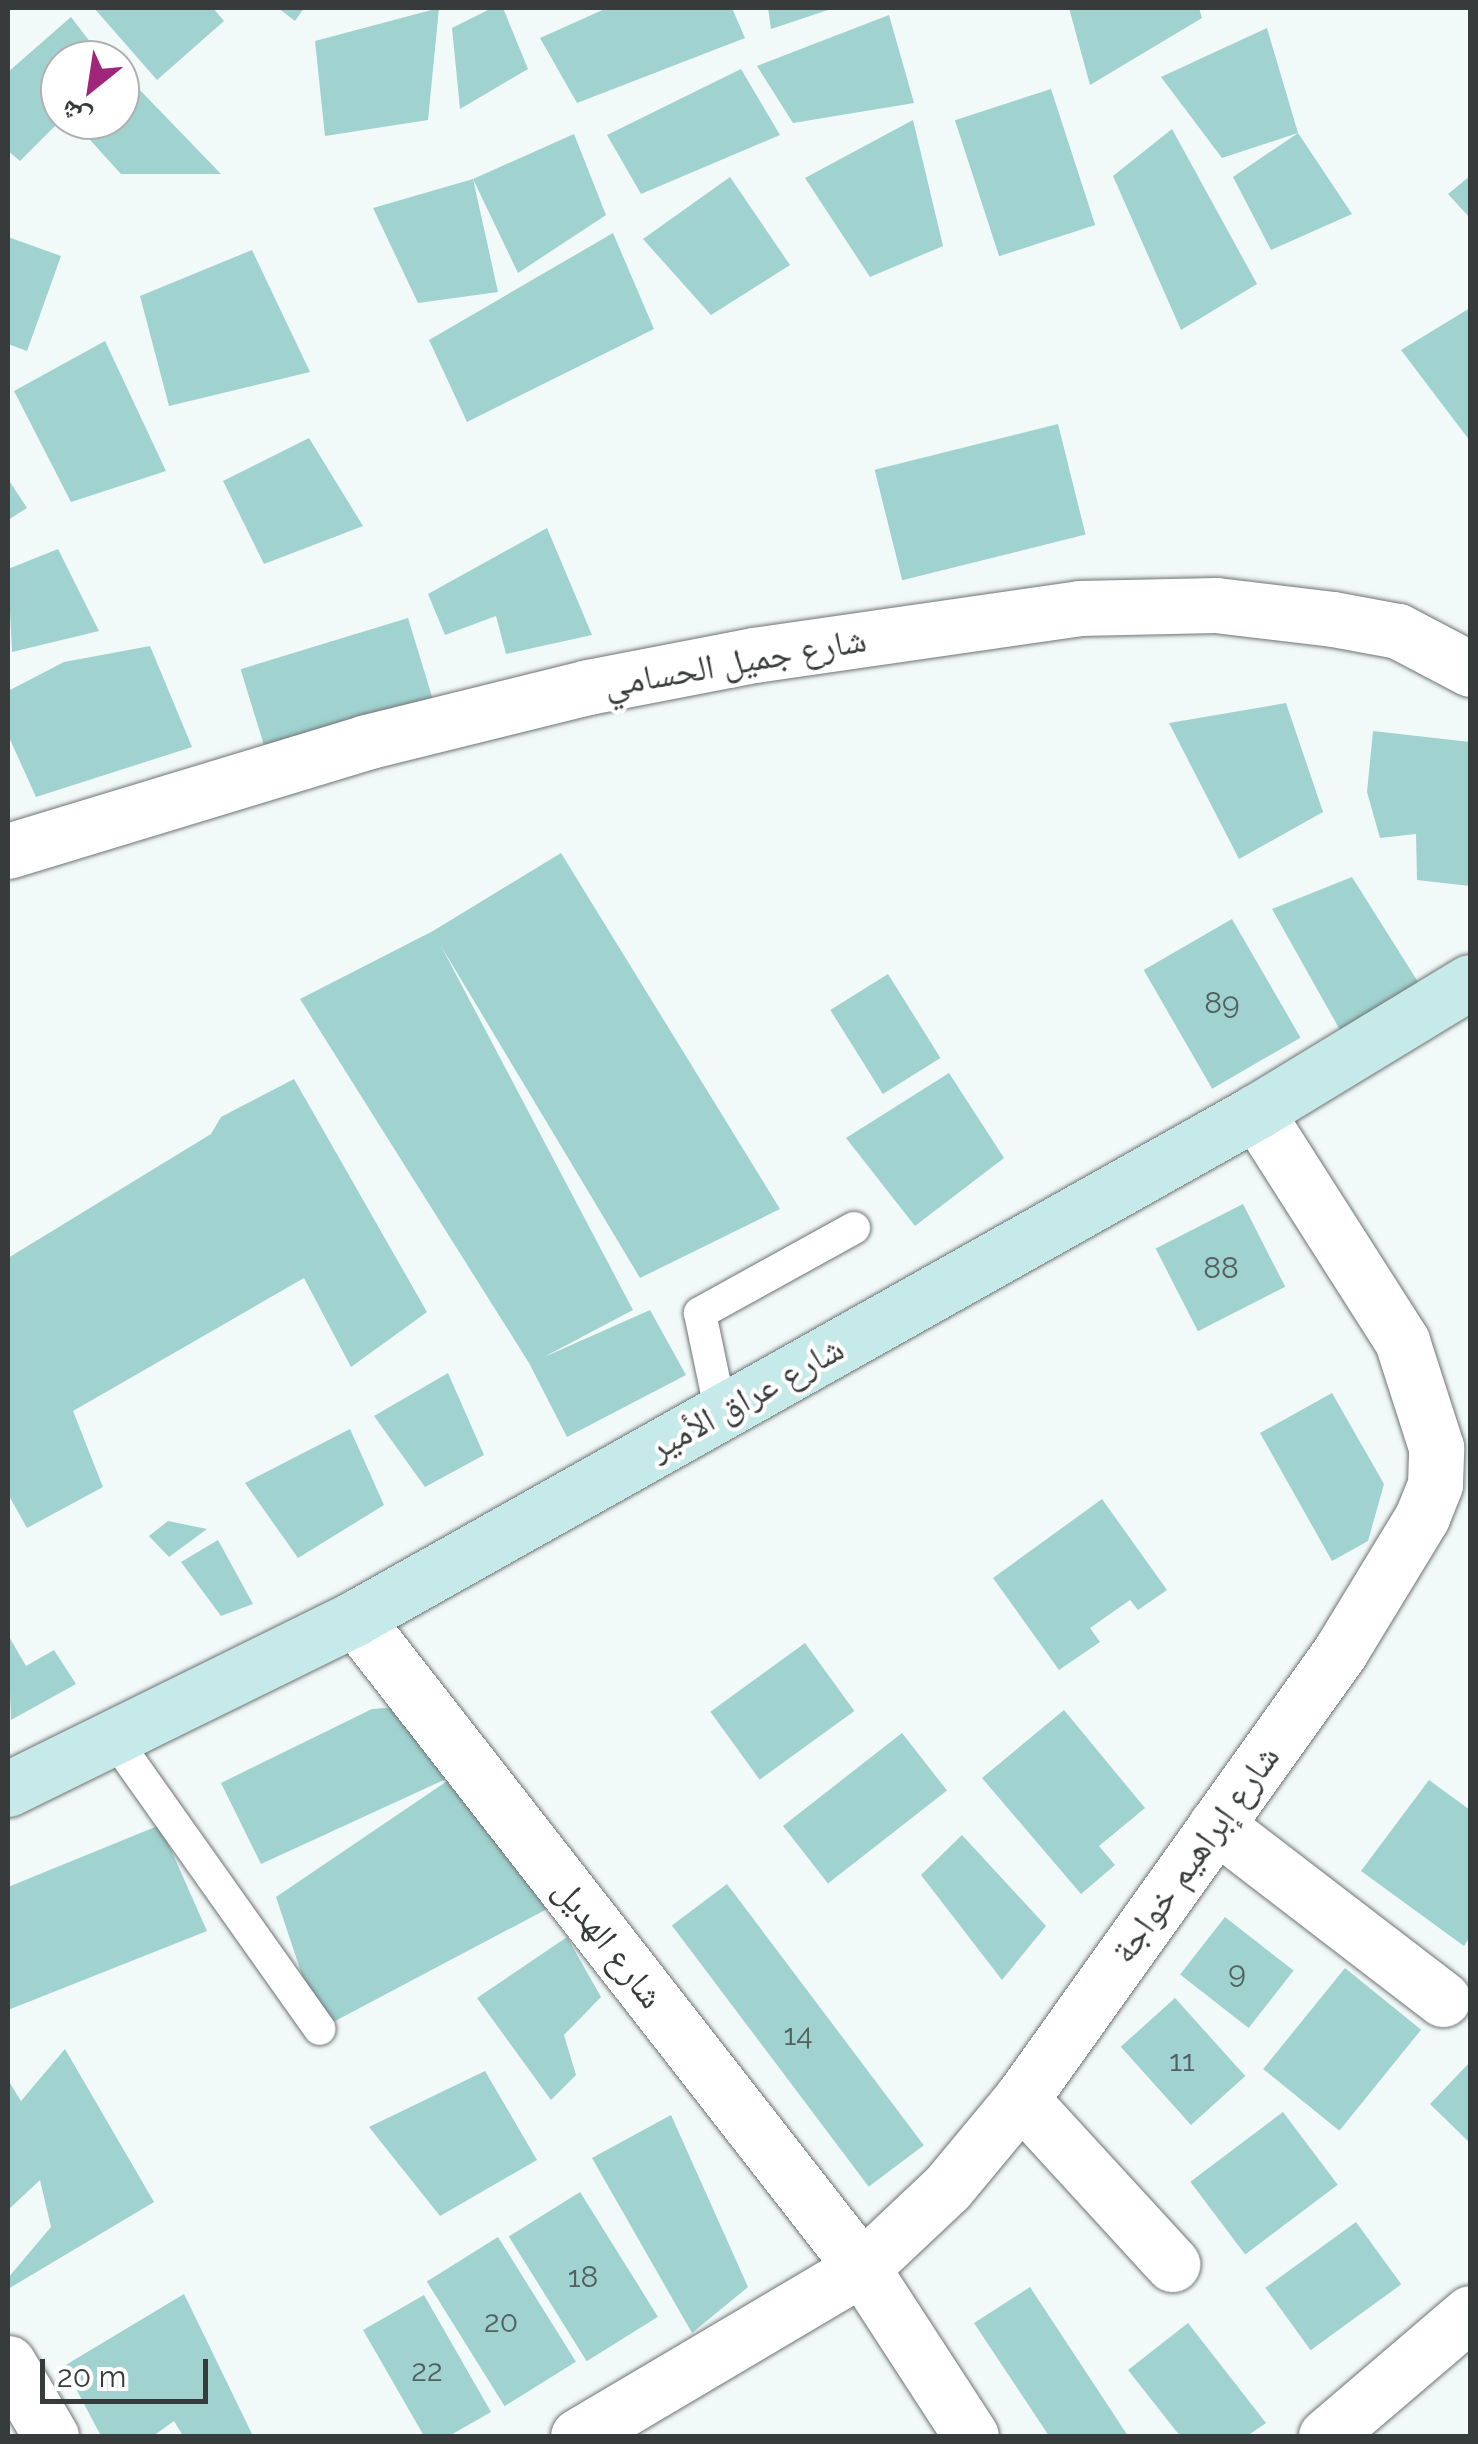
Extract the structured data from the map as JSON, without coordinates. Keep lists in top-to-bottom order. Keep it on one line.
{"streets":{"main road":["شارع عراق الأمير"],"street":["شارع جميل الحسامي","شارع إبراهيم خواجة","شارع الهديل"]},"crossings":[["شارع عراق الأمير","شارع إبراهيم خواجة"],["شارع عراق الأمير","شارع الهديل"],["شارع إبراهيم خواجة","شارع الهديل"]],"house_numbers":["89","88","9","14","11","18","20","22"],"scale_bar":"20 m","north":"bottom left"}
